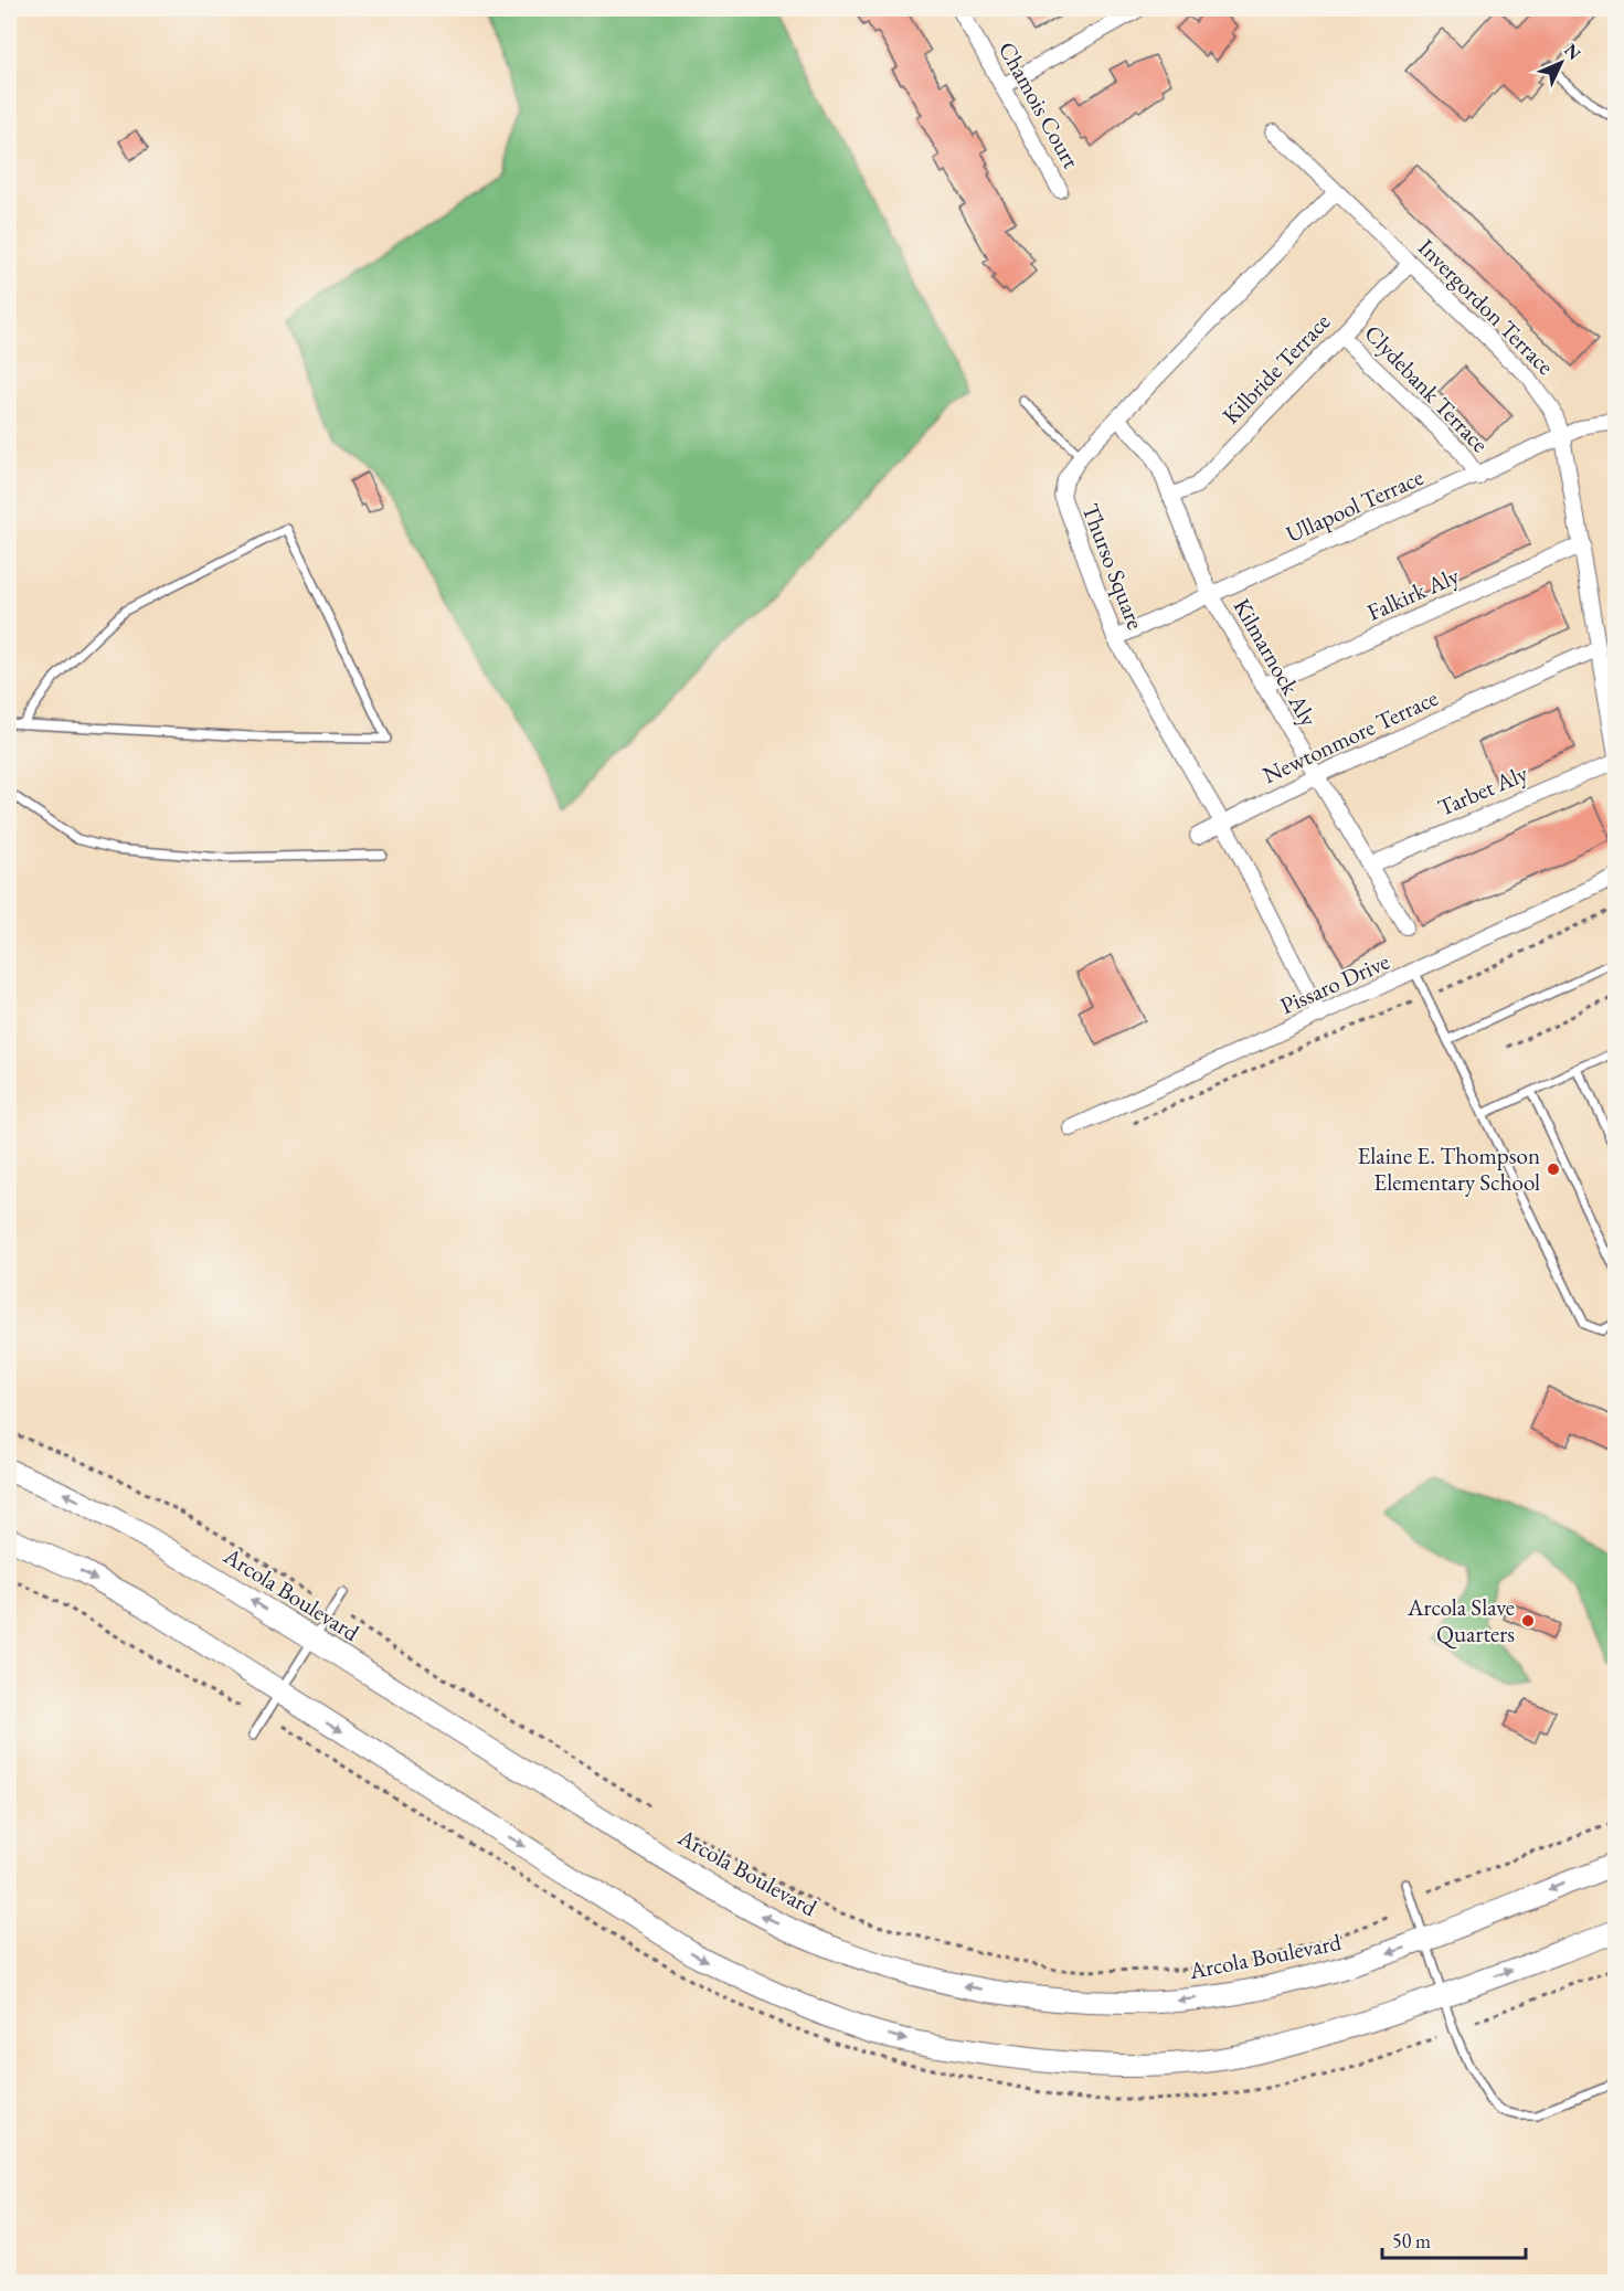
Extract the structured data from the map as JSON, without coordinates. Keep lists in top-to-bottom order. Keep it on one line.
{"streets":{"main road":["Arcola Boulevard"],"street":["Chamois Court","Invergordon Terrace","Kilbride Terrace","Clydebank Terrace","Ullapool Terrace","Thurso Square","Falkirk Aly","Kilmarnock Aly","Newtonmore Terrace","Tarbet Aly","Pissaro Drive"]},"crossings":[["Invergordon Terrace","Kilbride Terrace"],["Invergordon Terrace","Ullapool Terrace"],["Invergordon Terrace","Thurso Square"],["Invergordon Terrace","Falkirk Aly"],["Invergordon Terrace","Newtonmore Terrace"],["Kilbride Terrace","Clydebank Terrace"],["Kilbride Terrace","Kilmarnock Aly"],["Clydebank Terrace","Ullapool Terrace"],["Ullapool Terrace","Thurso Square"],["Ullapool Terrace","Kilmarnock Aly"],["Thurso Square","Kilmarnock Aly"],["Thurso Square","Newtonmore Terrace"],["Thurso Square","Pissaro Drive"],["Falkirk Aly","Kilmarnock Aly"],["Kilmarnock Aly","Newtonmore Terrace"],["Kilmarnock Aly","Tarbet Aly"]],"places":["Elaine E. Thompson Elementary School","Arcola Slave Quarters"],"scale_bar":"50 m","north":"top right"}
